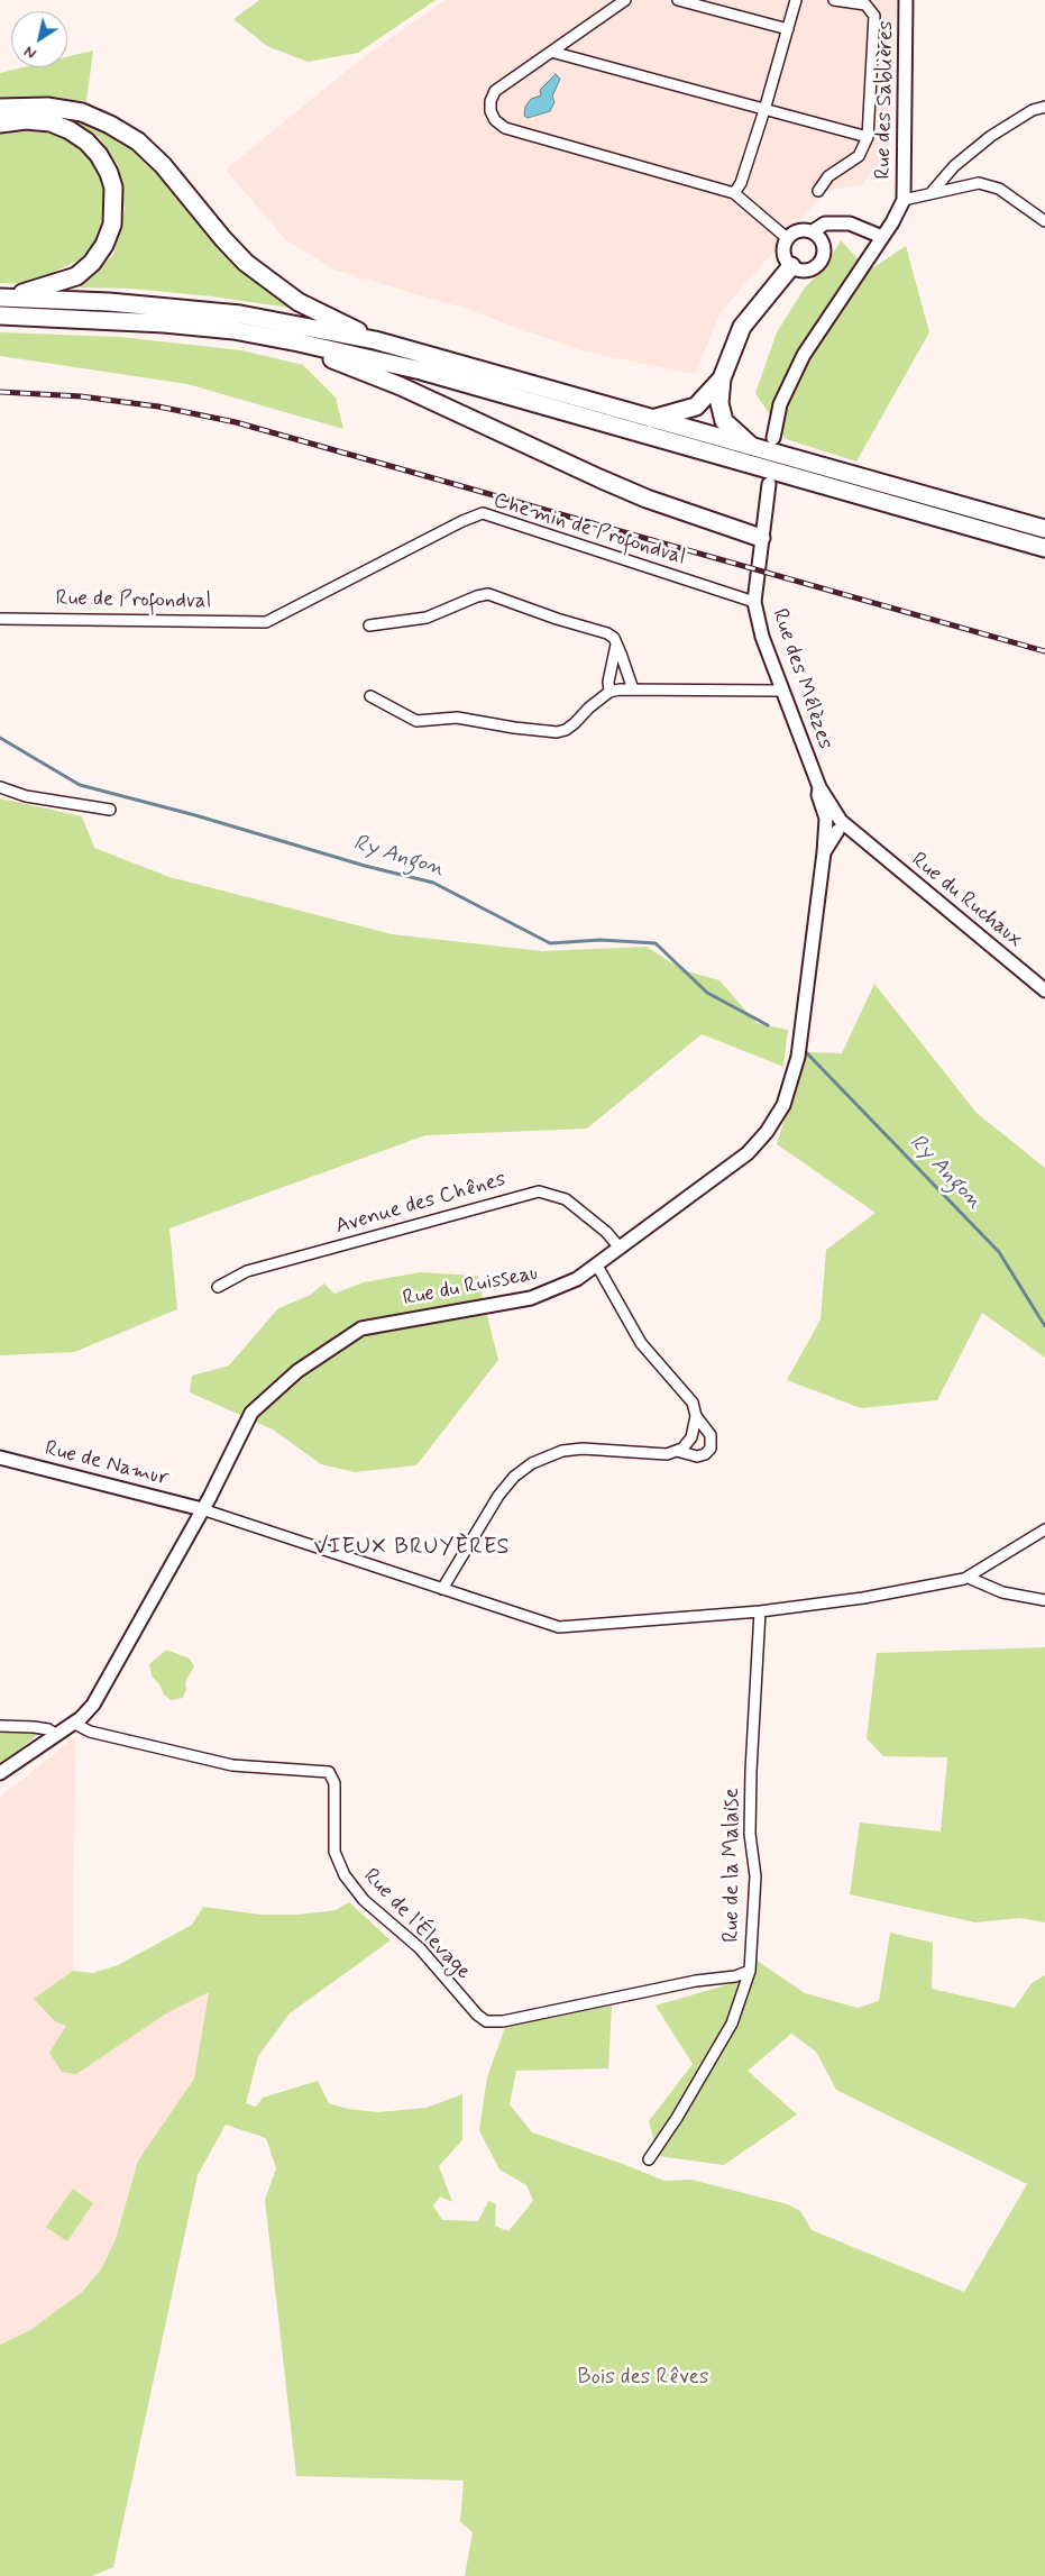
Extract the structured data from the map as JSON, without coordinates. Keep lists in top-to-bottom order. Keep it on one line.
{"streets":{"street":["Rue des Sablières","Chemin de Profondval","Rue de Profondval","Rue des Mélèzes","Rue du Ruchaux","Avenue des Chênes","Rue du Ruisseau","Rue de Namur","Rue de la Malaise","Rue de l'Élevage"]},"crossings":[["Chemin de Profondval","Rue de Profondval"],["Chemin de Profondval","Rue des Mélèzes"],["Rue des Mélèzes","Rue du Ruchaux"],["Rue des Mélèzes","Rue du Ruisseau"],["Avenue des Chênes","Rue du Ruisseau"],["Rue du Ruisseau","Rue de Namur"],["Rue du Ruisseau","Rue de l'Élevage"],["Rue de la Malaise","Rue de l'Élevage"]],"districts":["VIEUX BRUYÈRES"],"water":["Ry Angon"],"parks":["Bois des Rêves"],"north":"bottom left"}
